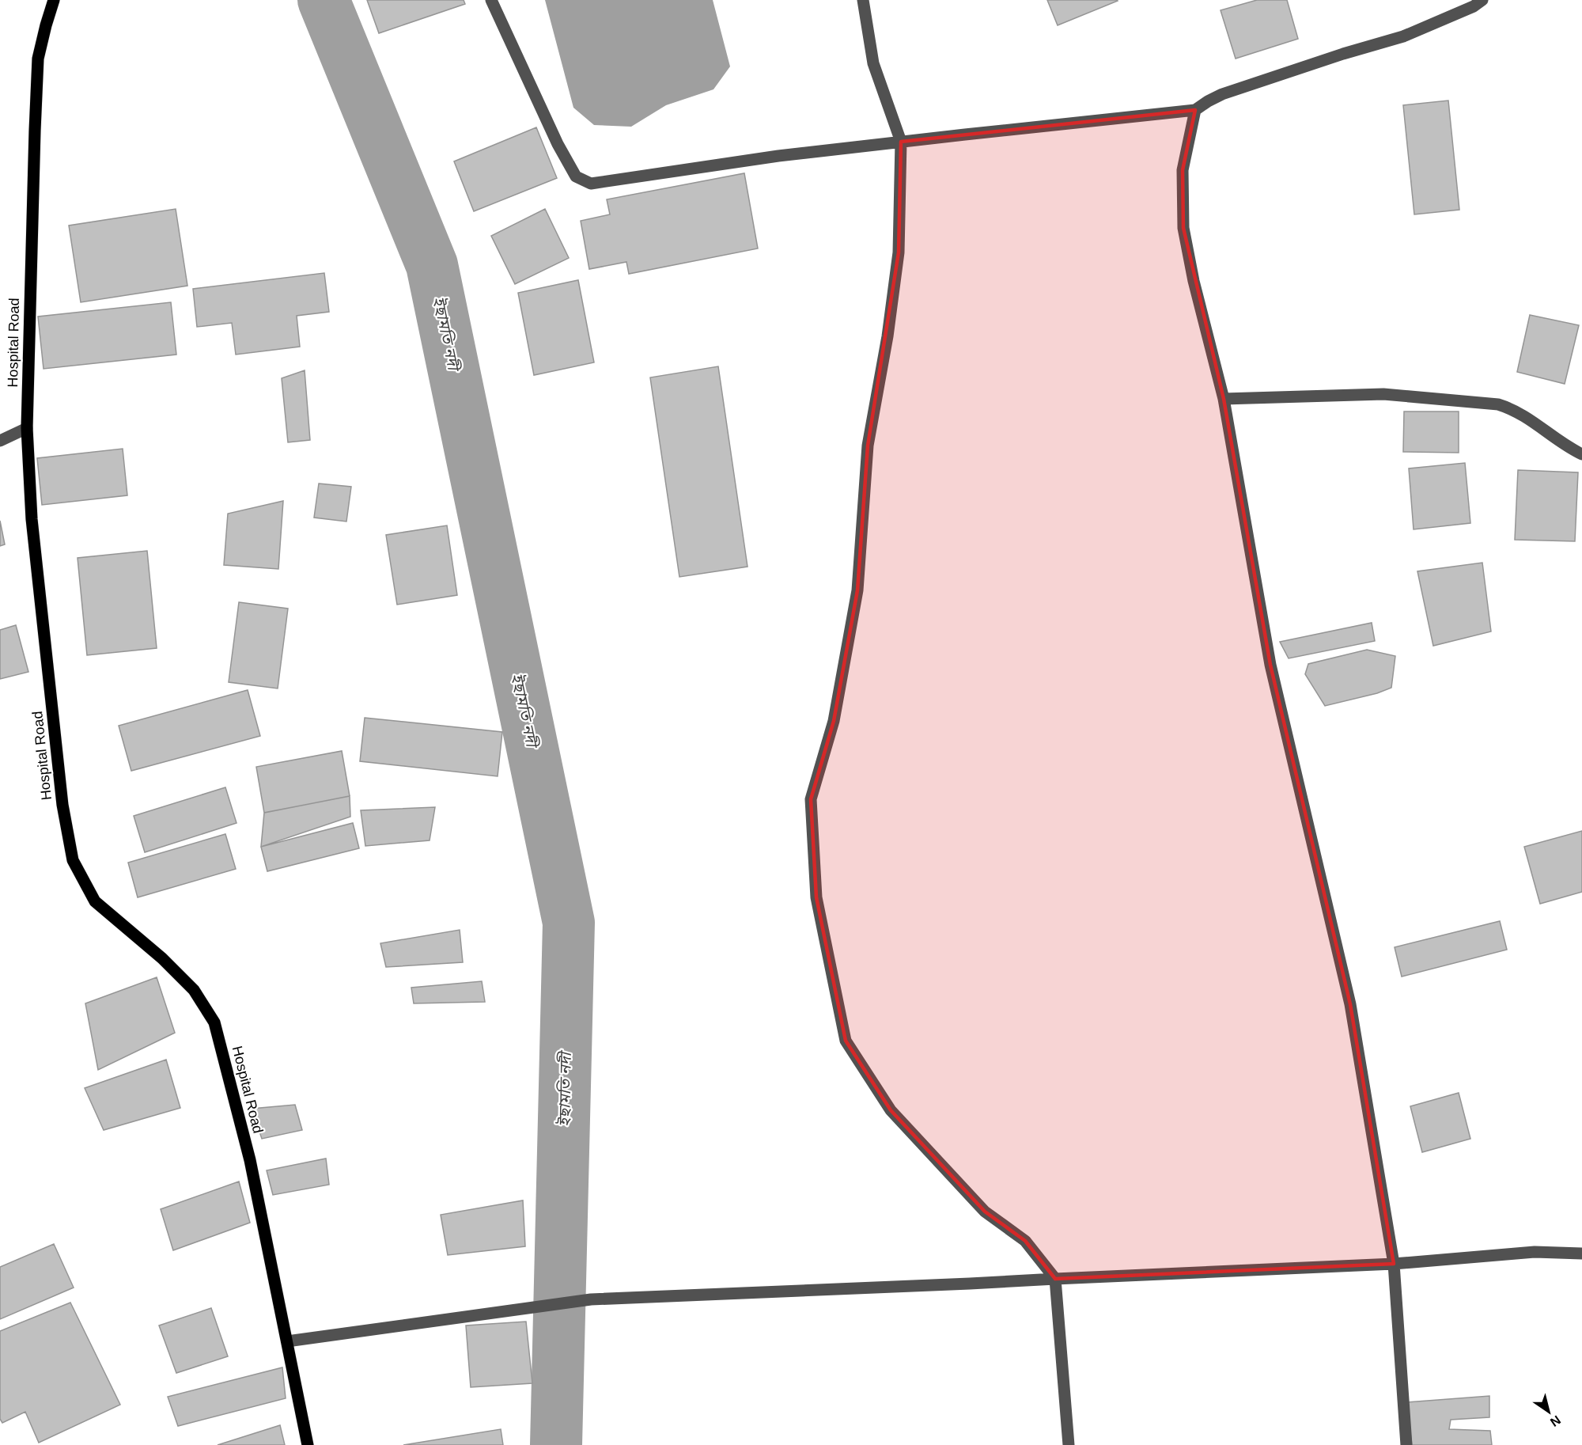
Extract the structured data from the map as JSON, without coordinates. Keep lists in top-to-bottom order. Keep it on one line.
{"streets":{"main road":["Hospital Road"]},"water":["ইছামতি নদী"],"north":"bottom right"}
